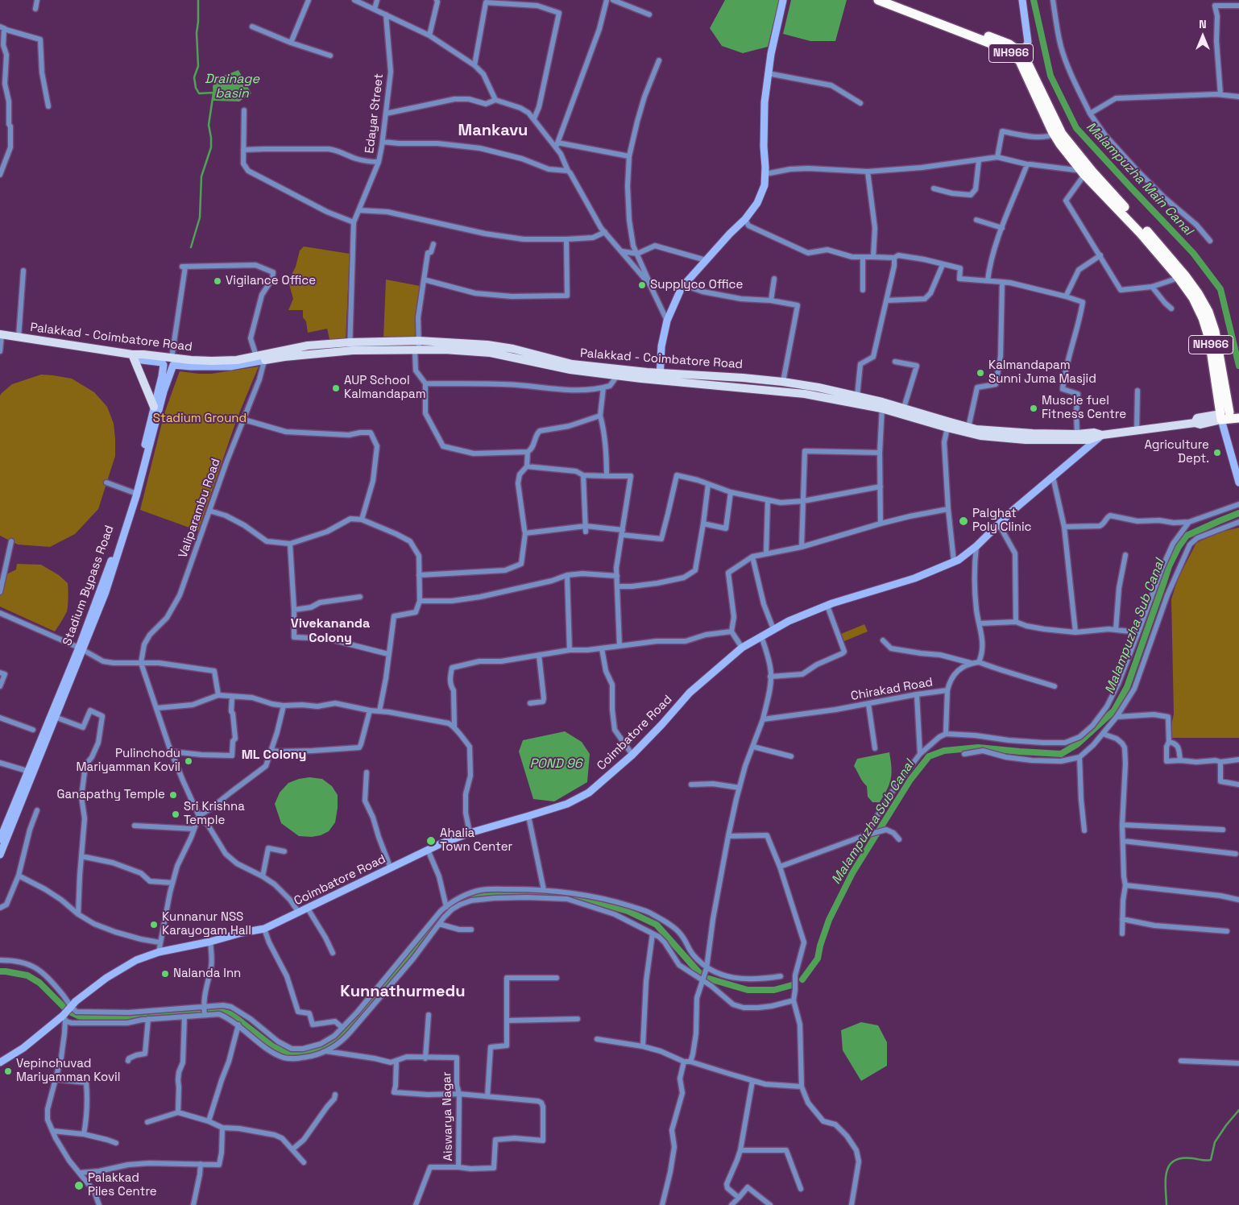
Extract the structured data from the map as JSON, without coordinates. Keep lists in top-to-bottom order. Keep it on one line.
{"streets":{"highway":["NH966"],"main road":["Palakkad - Coimbatore Road"],"street":["Edayar Street","Valiparambu Road","Stadium Bypass Road","Chirakad Road","Coimbatore Road","Aiswarya Nagar"]},"crossings":[["NH966","Palakkad - Coimbatore Road"],["Edayar Street","Palakkad - Coimbatore Road"],["Palakkad - Coimbatore Road","Valiparambu Road"],["Palakkad - Coimbatore Road","Stadium Bypass Road"],["Palakkad - Coimbatore Road","Coimbatore Road"]],"districts":["Mankavu","Vivekananda Colony","ML Colony","Kunnathurmedu"],"water":["Drainage basin","Malampuzha Main Canal","Malampuzha Sub Canal","POND 96"],"parks":["Stadium Ground"],"places":["Vigilance Office","Supplyco Office","Kalmandapam Sunni Juma Masjid","AUP School Kalmandapam","Muscle fuel Fitness Centre","Agriculture Dept.","Palghat Poly Clinic","Pulinchodu Mariyamman Kovil","Ganapathy Temple","Sri Krishna Temple","Ahalia Town Center","Kunnanur NSS Karayogam Hall","Nalanda Inn","Vepinchuvad Mariyamman Kovil","Palakkad Piles Centre"],"north":"top"}
